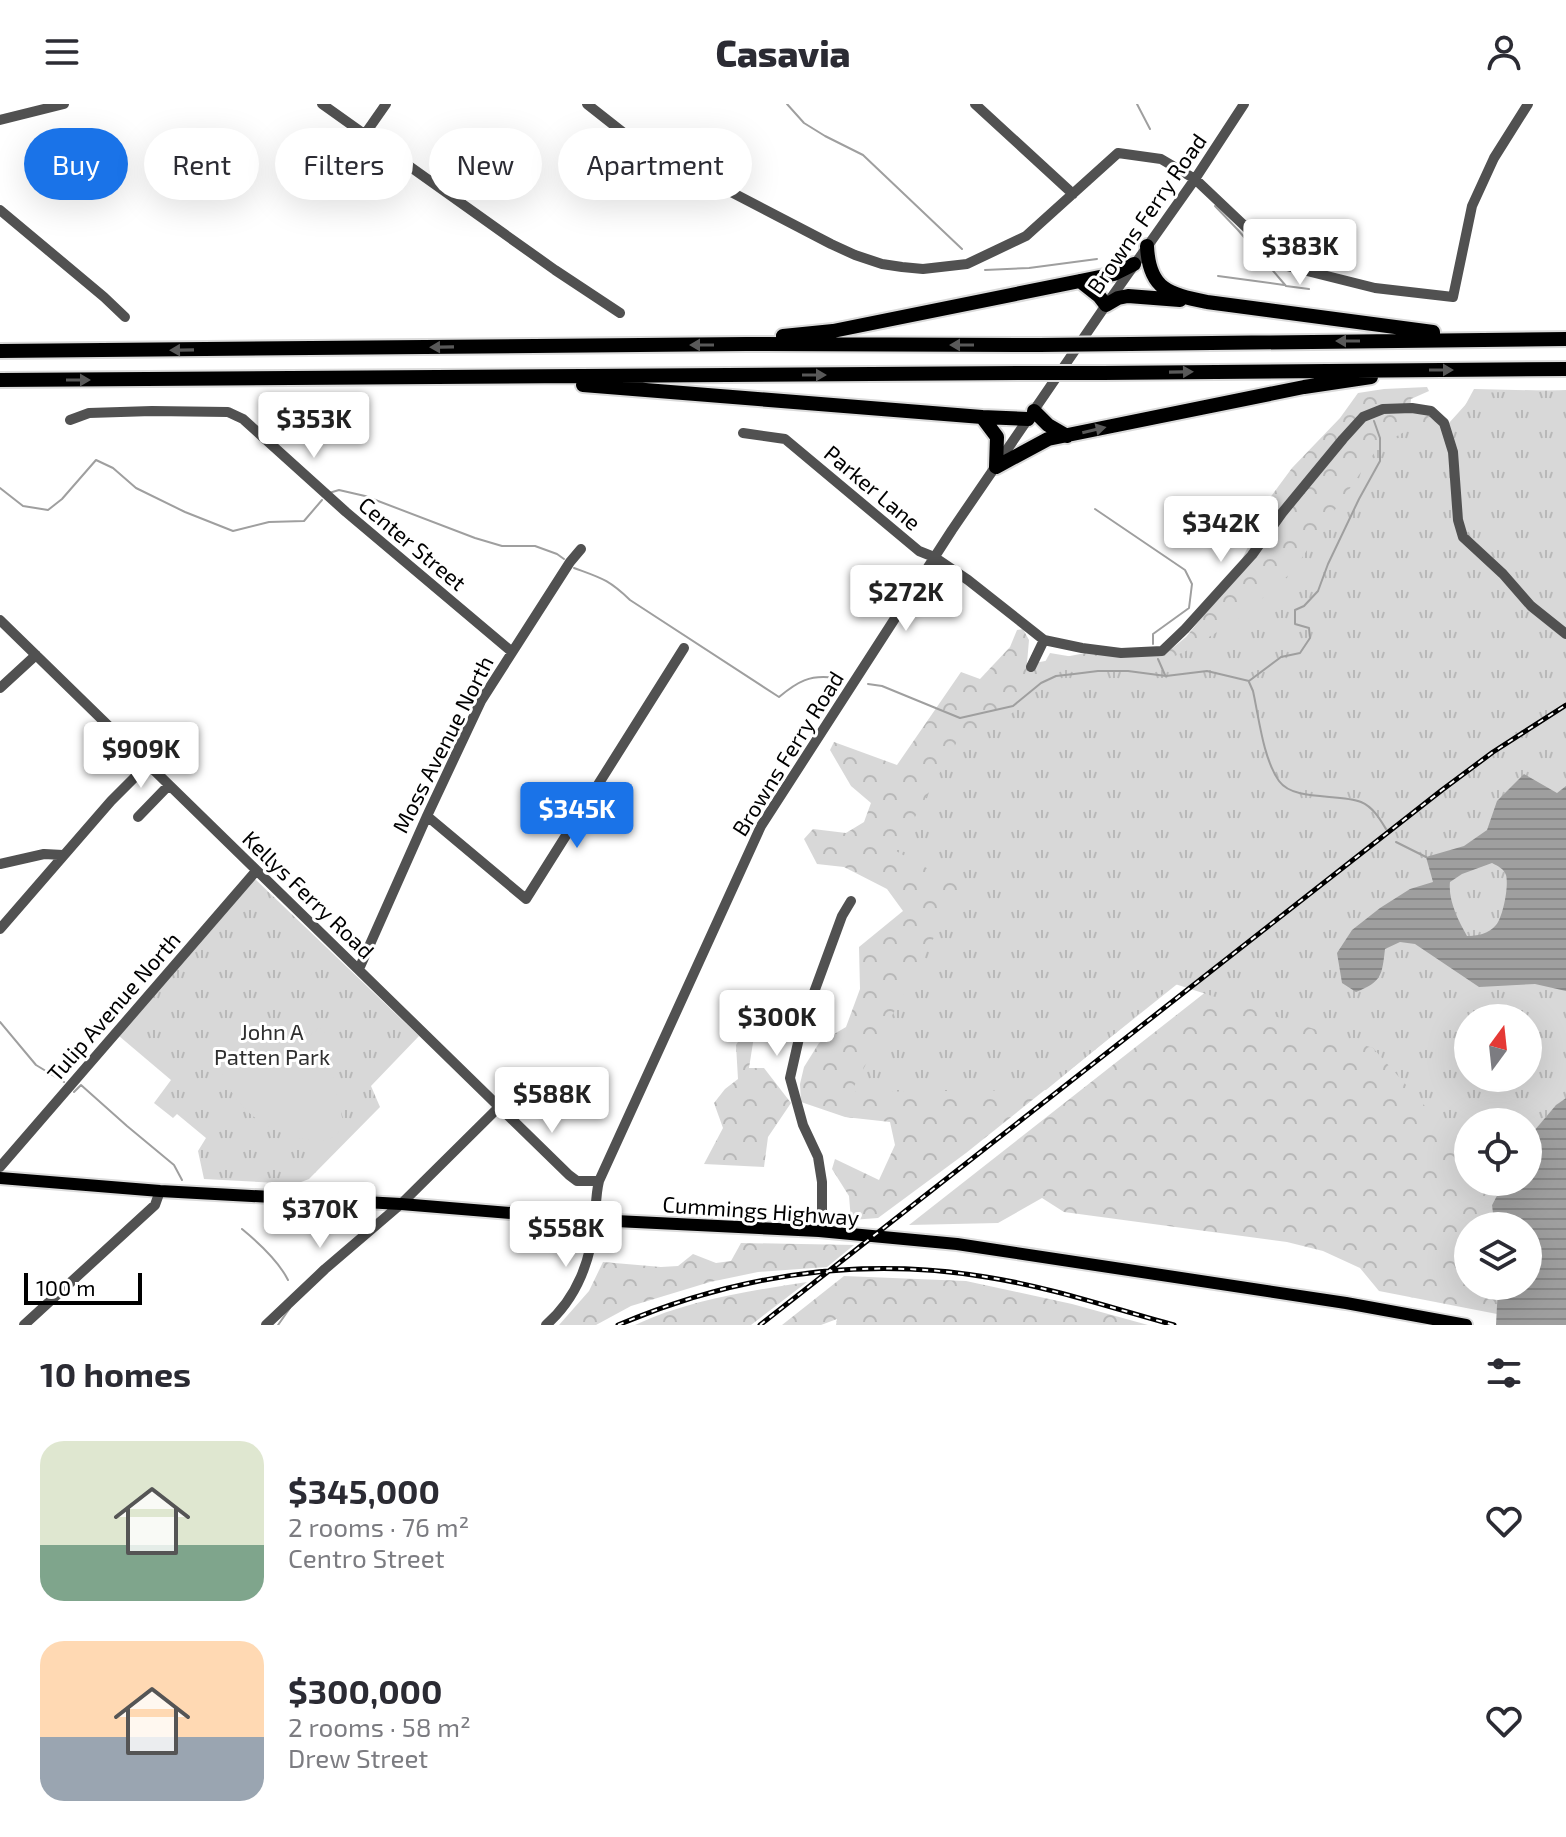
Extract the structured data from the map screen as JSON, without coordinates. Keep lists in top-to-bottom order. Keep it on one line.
{"streets":{"main road":["Cummings Highway"],"street":["Browns Ferry Road","Parker Lane","Center Street","Moss Avenue North","Kellys Ferry Road","Tulip Avenue North"]},"crossings":[["Browns Ferry Road","Parker Lane"],["Browns Ferry Road","Kellys Ferry Road"],["Browns Ferry Road","Cummings Highway"],["Center Street","Moss Avenue North"],["Moss Avenue North","Kellys Ferry Road"],["Kellys Ferry Road","Tulip Avenue North"]],"parks":["John A Patten Park"],"scale_bar":"100 m","north":"top","page":{"header":"Casavia","chip":["Buy","Rent","Filters","New","Apartment"],"price":["$383K","$353K","$342K","$272K","$909K","$345K","$300K","$588K","$370K","$558K"],"scale":"100 m","heading":"10 homes","list":[{"name":"$345,000","note":"2 rooms · 76 m² · Centro Street"},{"name":"$300,000","note":"2 rooms · 58 m² · Drew Street"}]}}
